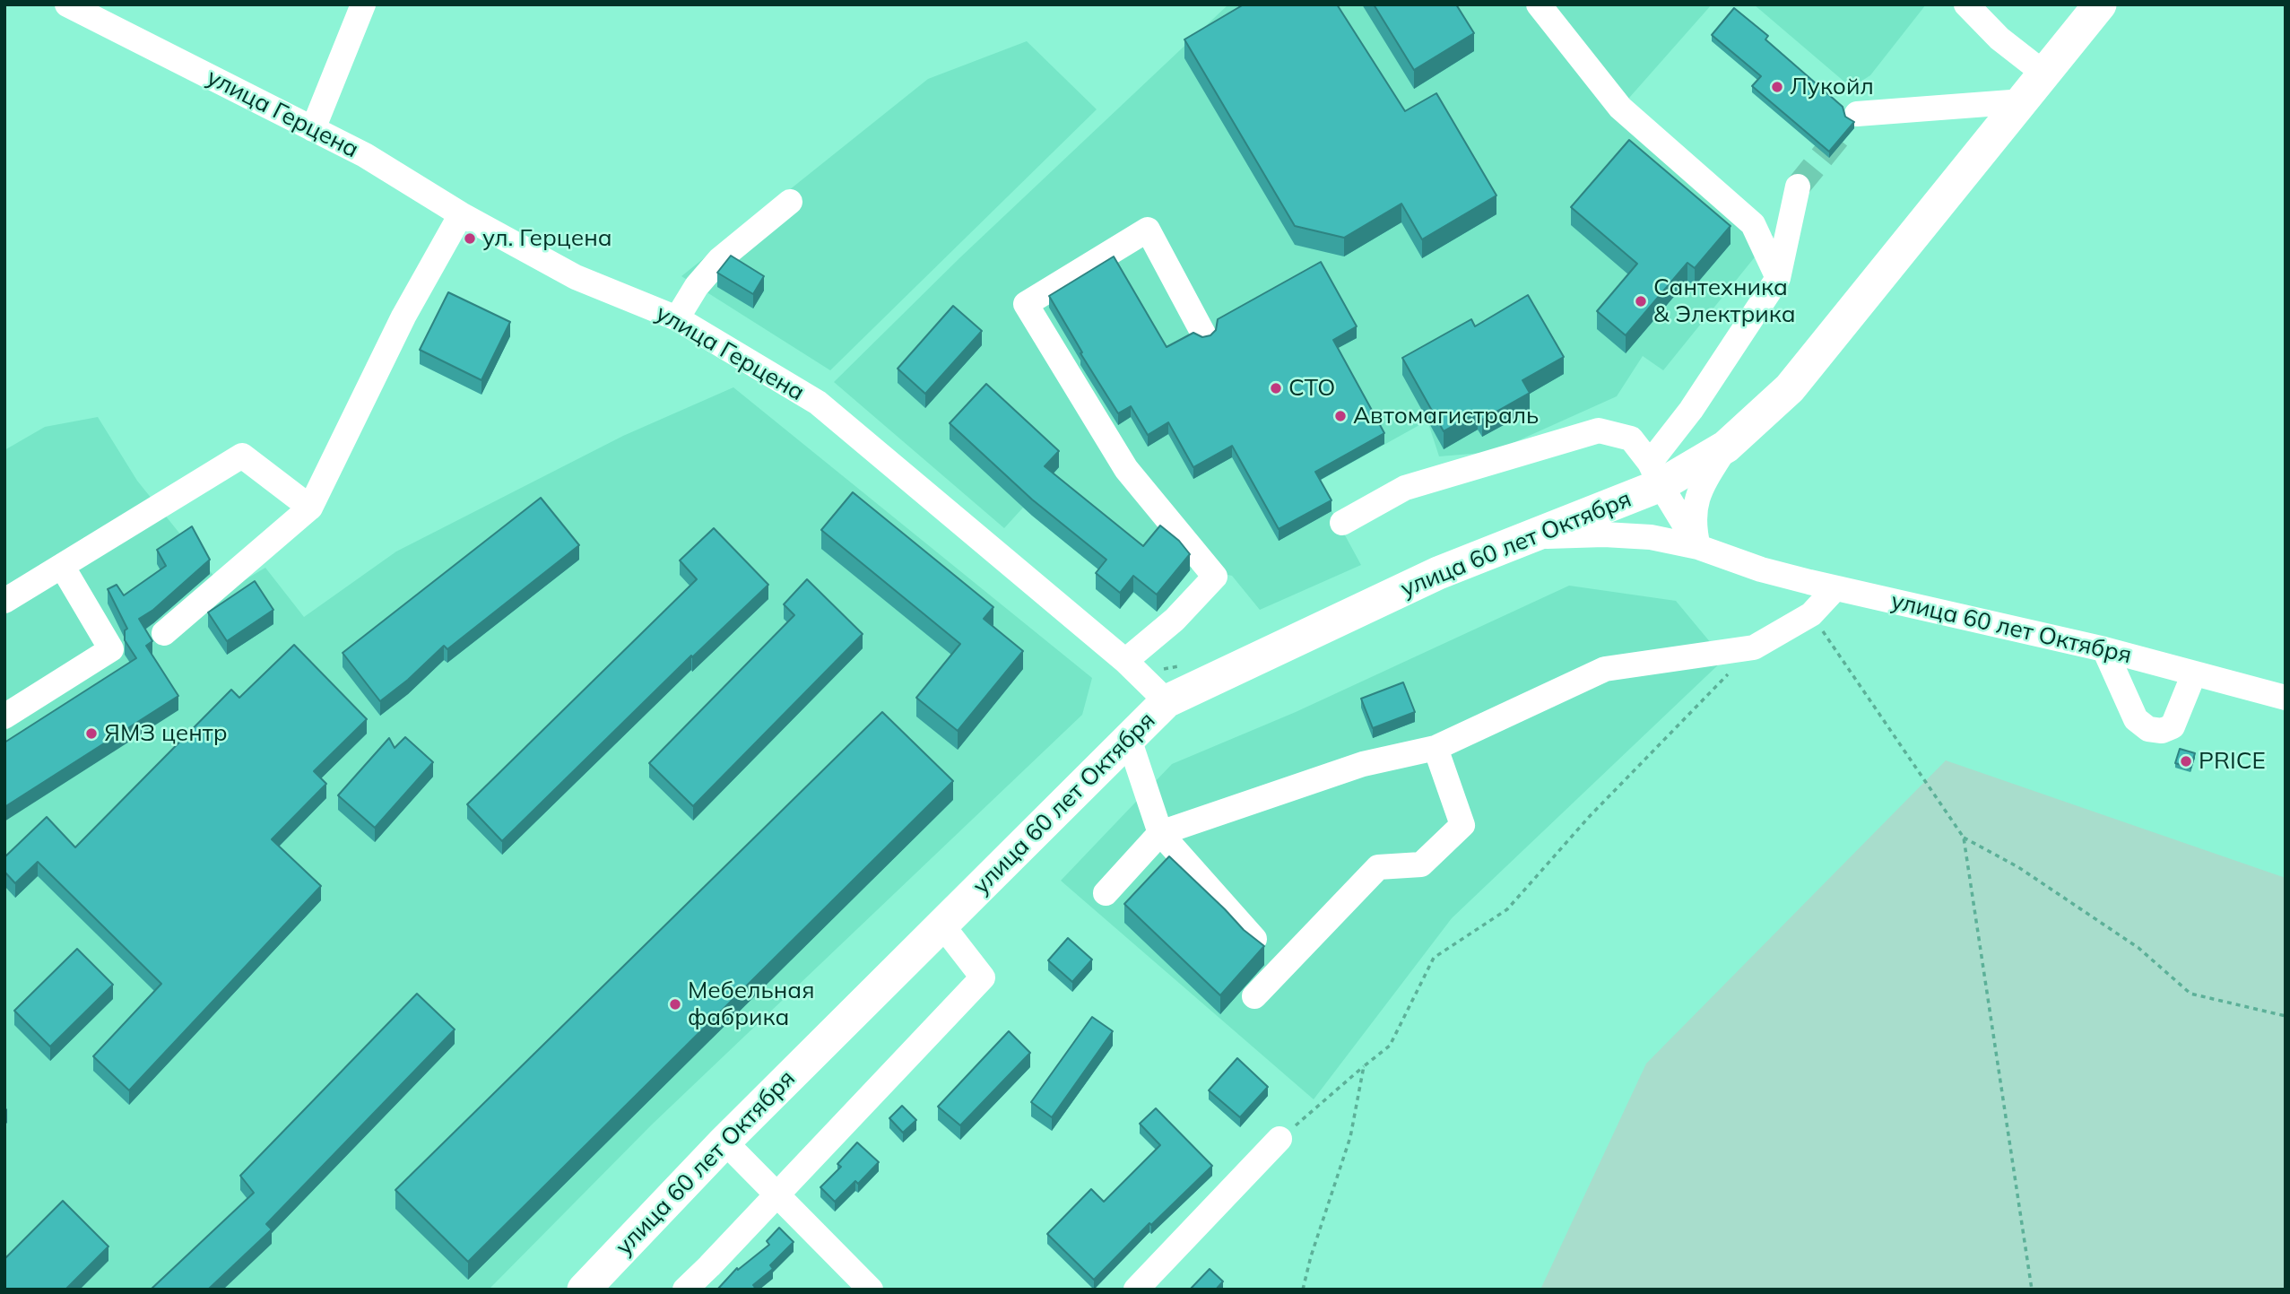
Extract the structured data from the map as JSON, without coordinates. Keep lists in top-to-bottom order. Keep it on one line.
{"streets":{"main road":["улица 60 лет Октября"],"street":["улица Герцена"]},"crossings":[["улица Герцена","улица 60 лет Октября"]],"places":["Лукойл","ул. Герцена","Сантехника & Электрика","СТО","Автомагистраль","ЯМЗ центр","PRICE","Мебельная фабрика"]}
